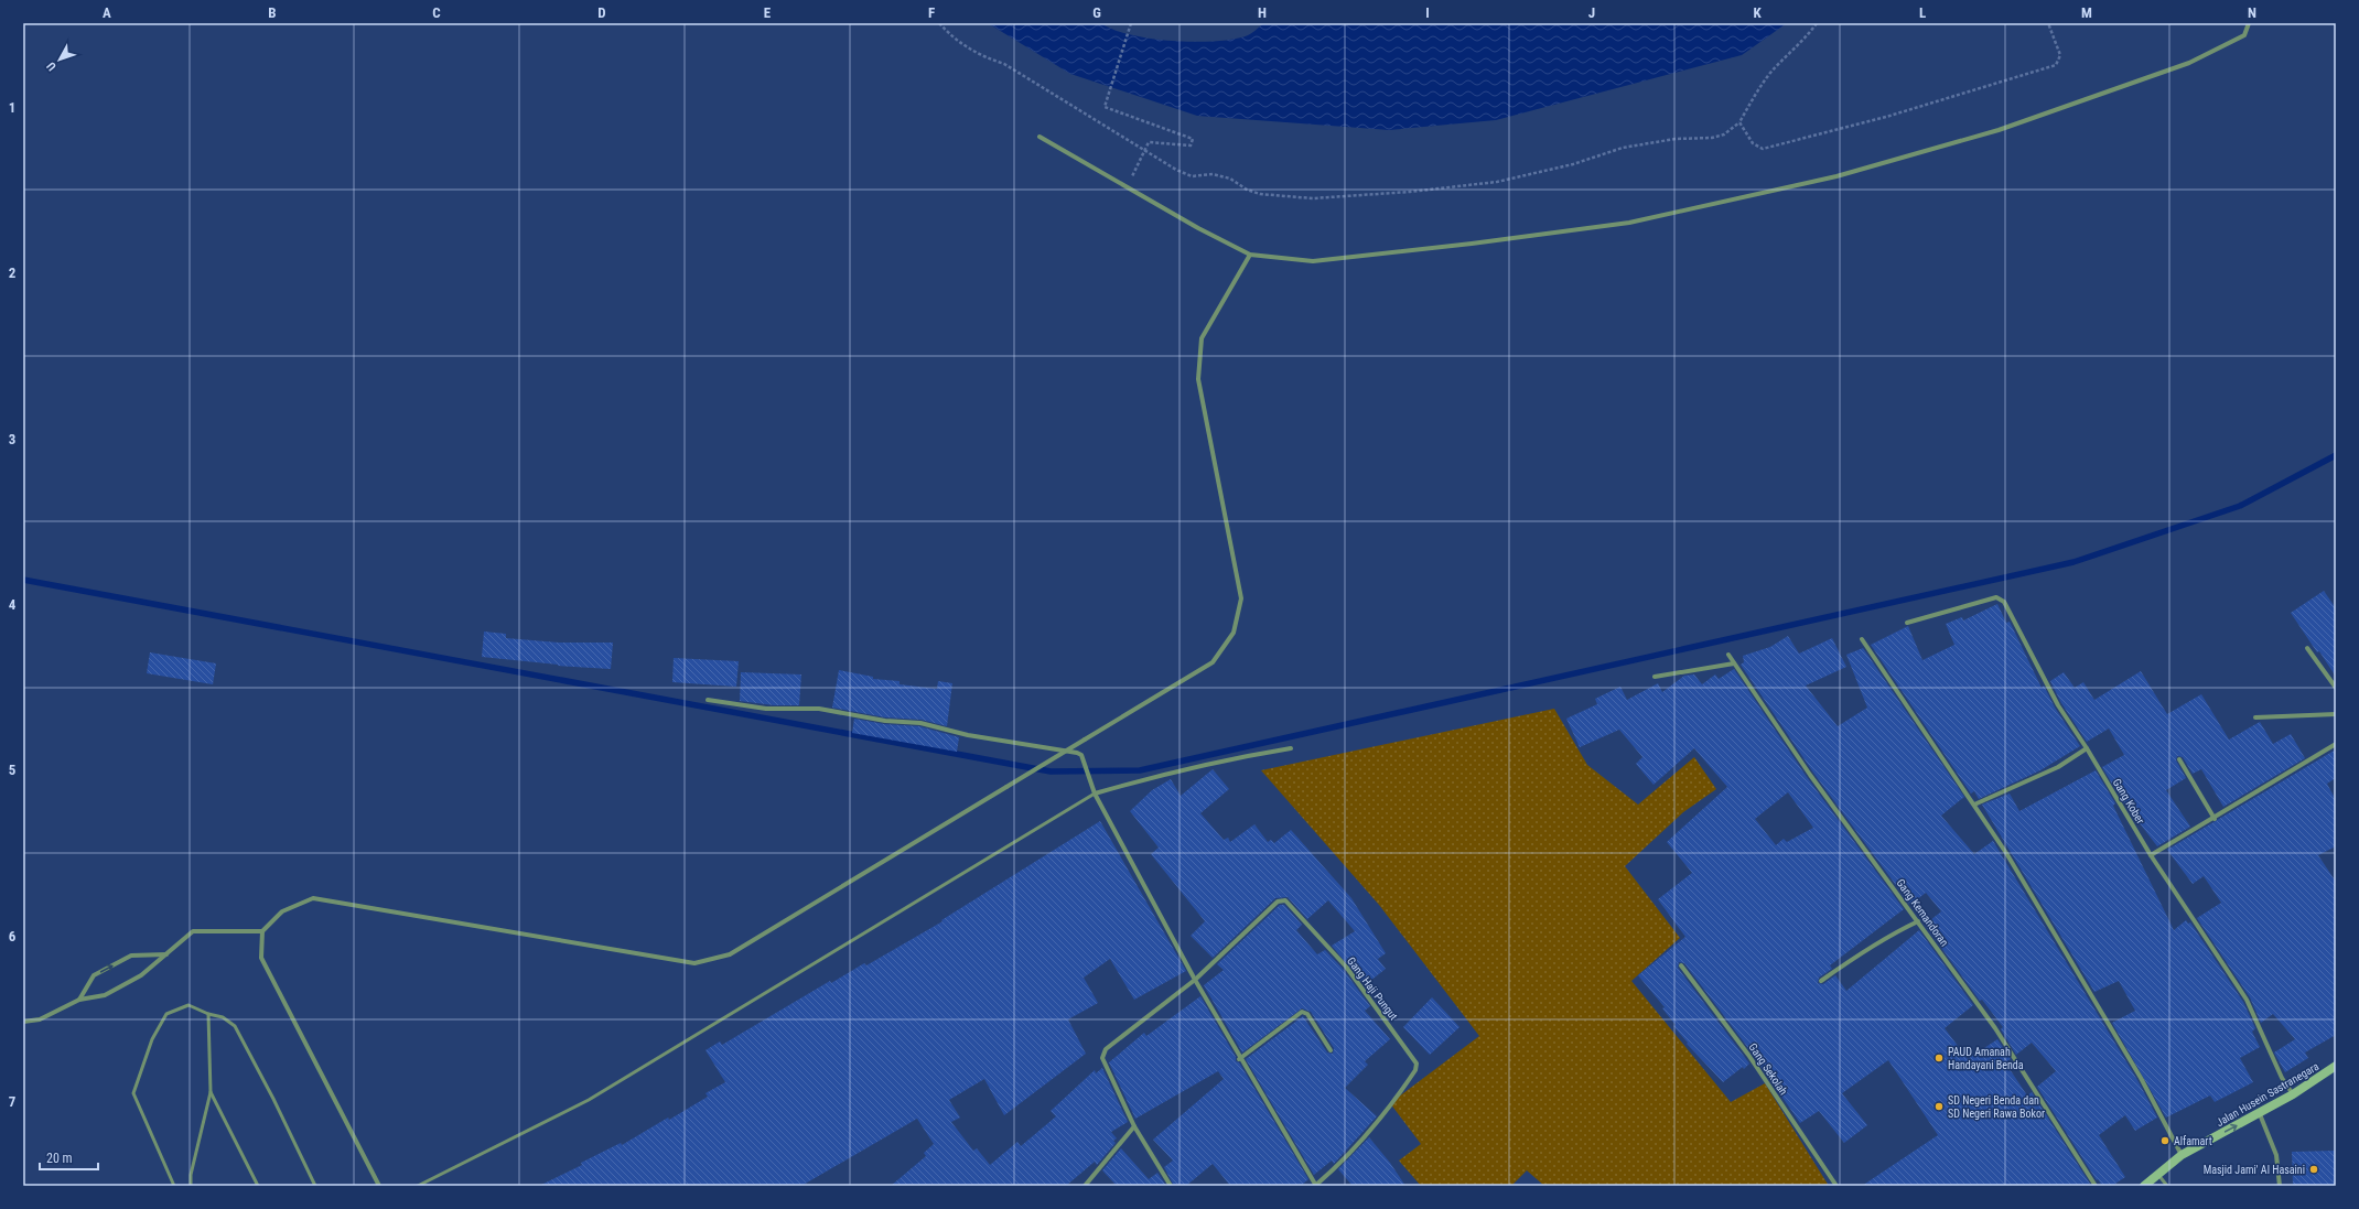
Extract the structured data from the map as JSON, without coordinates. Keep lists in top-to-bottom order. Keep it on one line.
{"streets":{"main road":["Jalan Husein Sastranegara"],"street":["Gang Kober","Gang Kemandoran","Gang Haji Pungut","Gang Sekolah"]},"crossings":[["Gang Kober","Jalan Husein Sastranegara"]],"one_way":["Jalan Husein Sastranegara"],"places":["PAUD Amanah Handayani Benda","SD Negeri Benda dan SD Negeri Rawa Bokor","Alfamart","Masjid Jami' Al Hasaini"],"scale_bar":"20 m","north":"bottom left","grid":{"columns":["A","B","C","D","E","F","G","H","I","J","K","L","M","N"],"rows":["1","2","3","4","5","6","7"]}}
